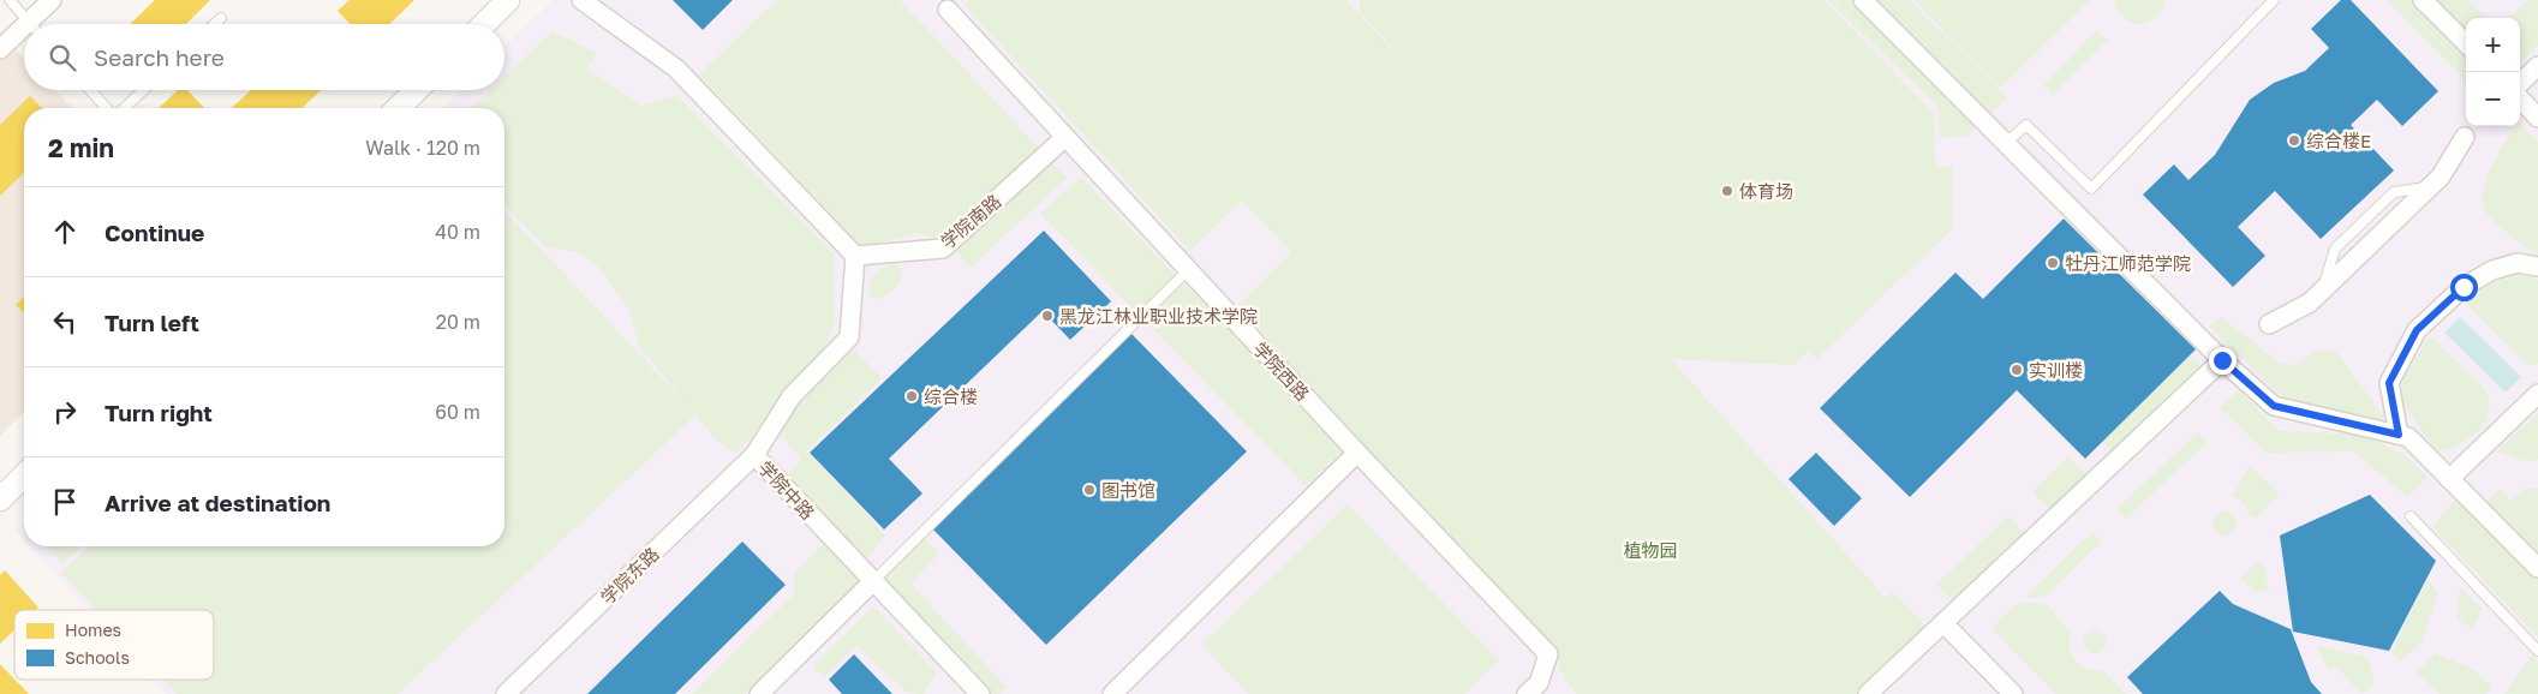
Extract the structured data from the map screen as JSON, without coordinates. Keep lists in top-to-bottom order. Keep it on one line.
{"streets":{"street":["学院南路","学院西路","学院中路","学院东路"]},"crossings":[["学院南路","学院西路"],["学院南路","学院中路"],["学院中路","学院东路"]],"parks":["植物园"],"places":["综合楼E","体育场","牡丹江师范学院","黑龙江林业职业技术学院","实训楼","综合楼","图书馆"],"legend":["Homes","Schools"],"page":{"map_buttons":["+","−"],"search":"Search here","heading":["2 min","Walk · 120 m"],"list":[["Continue","40 m"],["Turn left","20 m"],["Turn right","60 m"],"Arrive at destination"]}}
